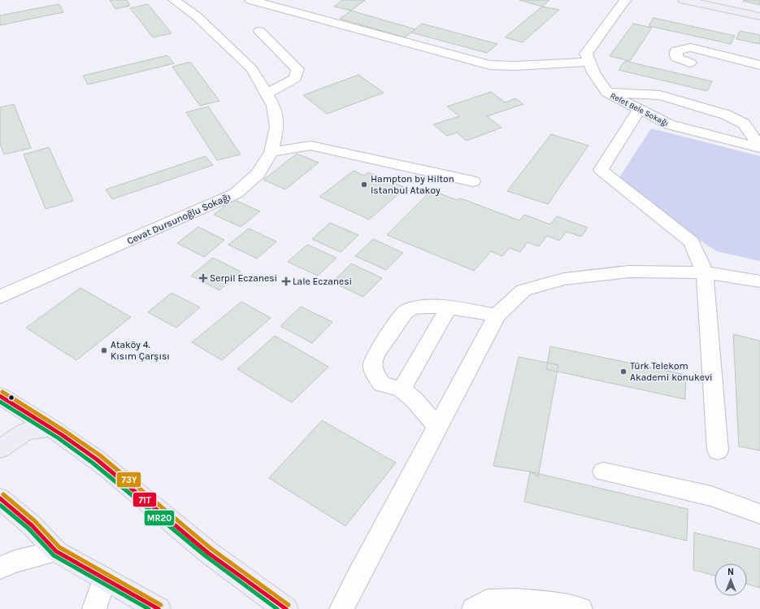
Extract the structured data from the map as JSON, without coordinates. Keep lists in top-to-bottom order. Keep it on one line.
{"streets":{"street":["Refet Bele Sokağı","Cevat Dursunoğlu Sokağı"]},"places":{"other":["Hampton by Hilton Istanbul Atakoy","Ataköy 4. Kısım Çarşısı","Türk Telekom Akademi konukevi"],"health":["Serpil Eczanesi","Lale Eczanesi"]},"lines":["transit line 73Y","transit line 71T","transit line MR20"],"north":"top"}
